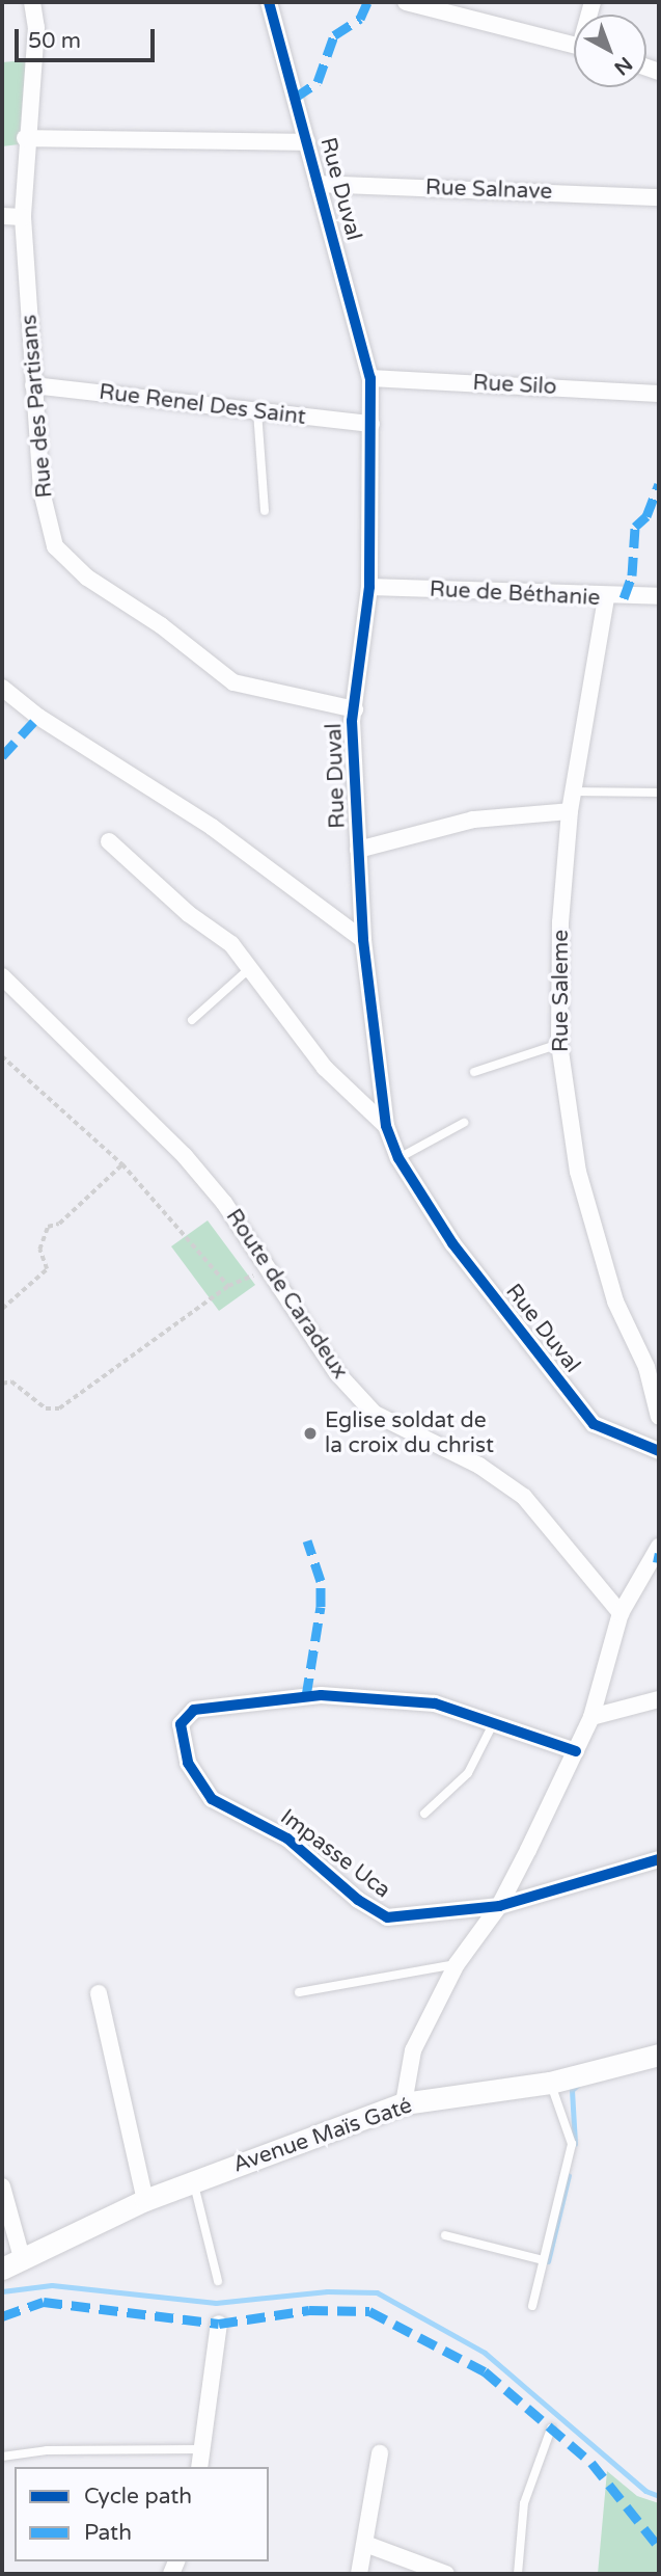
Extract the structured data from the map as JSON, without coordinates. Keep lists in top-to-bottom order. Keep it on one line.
{"streets":{"street":["Rue Duval","Rue Salnave","Rue Silo","Rue Renel Des Saint","Rue des Partisans","Rue de Béthanie","Rue Saleme","Route de Caradeux","Impasse Uca","Avenue Maïs Gaté"]},"crossings":[["Rue Duval","Rue Salnave"],["Rue Duval","Rue Silo"],["Rue Duval","Rue Renel Des Saint"],["Rue Duval","Rue des Partisans"],["Rue Duval","Rue de Béthanie"],["Rue Renel Des Saint","Rue des Partisans"],["Rue de Béthanie","Rue Saleme"]],"places":["Eglise soldat de la croix du christ"],"legend":["Cycle path","Path"],"scale_bar":"50 m","north":"bottom right"}
